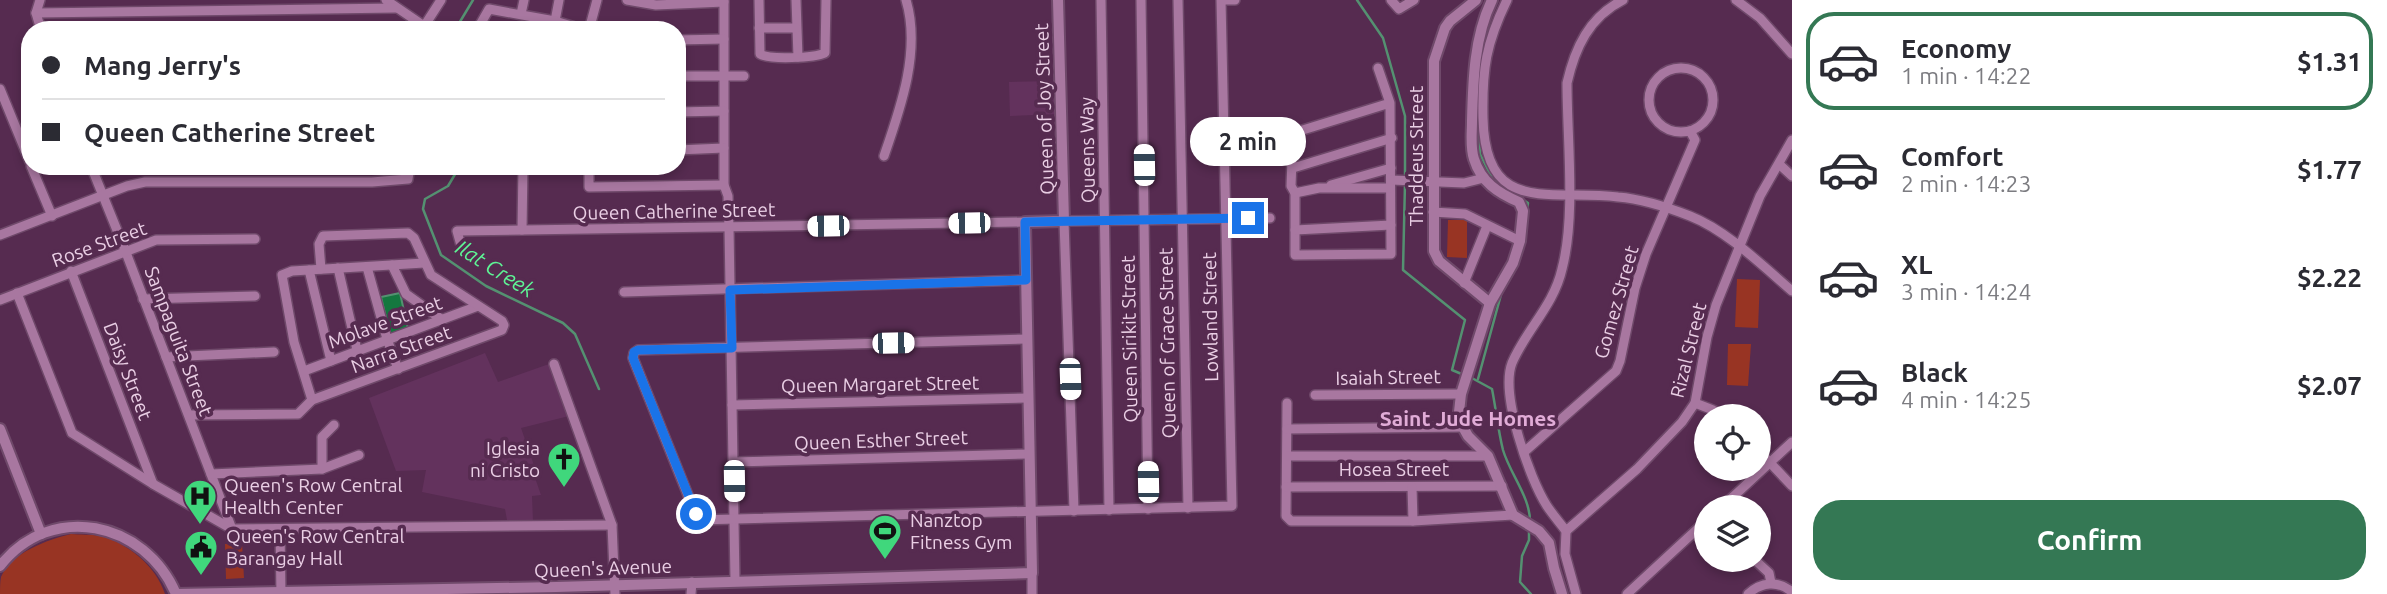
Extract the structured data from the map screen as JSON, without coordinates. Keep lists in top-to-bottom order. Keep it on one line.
{"streets":{"street":["Queen of Joy Street","Queens Way","Thaddeus Street","Queen Catherine Street","Rose Street","Gomez Street","Lowland Street","Molave Street","Queen Sirikit Street","Sampaguita Street","Queen of Grace Street","Narra Street","Rizal Street","Daisy Street","Isaiah Street","Queen Margaret Street","Queen Esther Street","Hosea Street","Queen's Avenue"]},"crossings":[["Queen of Joy Street","Queen Catherine Street"],["Queens Way","Queen Catherine Street"],["Queen Catherine Street","Lowland Street"],["Queen Catherine Street","Queen Sirikit Street"],["Queen Catherine Street","Queen of Grace Street"],["Rose Street","Sampaguita Street"],["Rose Street","Daisy Street"],["Lowland Street","Queen of Grace Street"],["Molave Street","Narra Street"],["Sampaguita Street","Narra Street"]],"districts":["Saint Jude Homes"],"water":["Ilat Creek"],"places":{"church":["Iglesia ni Cristo"],"hospital":["Queen's Row Central Health Center"],"sports":["Nanztop Fitness Gym"],"public building":["Queen's Row Central Barangay Hall"]},"page":{"list":[{"name":"Economy","note":"1 min · 14:22","value":"$1.31"},{"name":"Comfort","note":"2 min · 14:23","value":"$1.77"},{"name":"XL","note":"3 min · 14:24","value":"$2.22"},{"name":"Black","note":"4 min · 14:25","value":"$2.07"}],"banner":["Mang Jerry's","Queen Catherine Street"],"bubble":"2 min","buttons":"Confirm"}}
